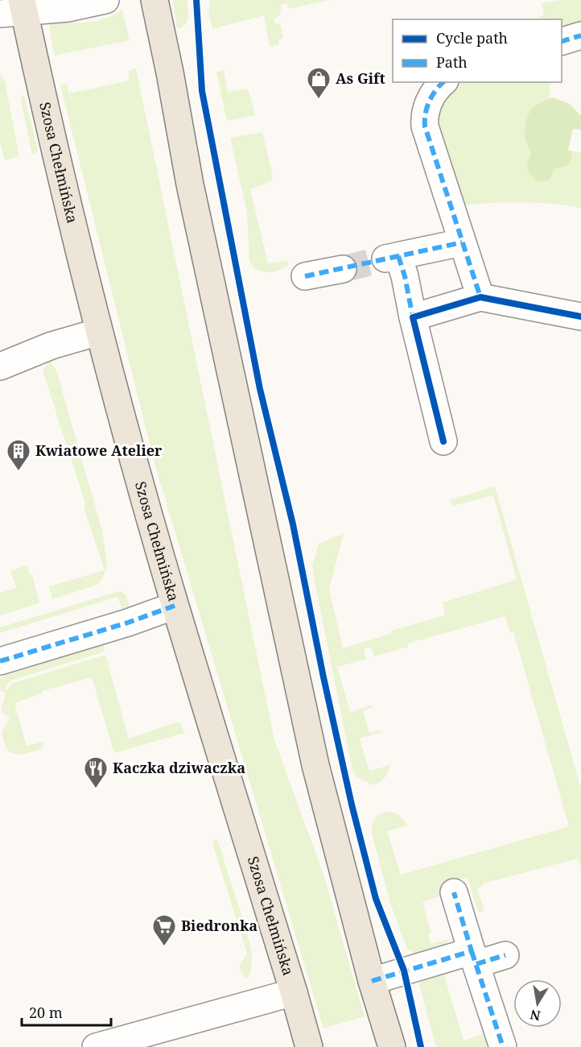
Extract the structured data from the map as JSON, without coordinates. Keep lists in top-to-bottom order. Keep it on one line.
{"streets":{"main road":["Szosa Chełmińska"]},"places":{"shop":["As Gift"],"building":["Kwiatowe Atelier"],"restaurant":["Kaczka dziwaczka"],"supermarket":["Biedronka"]},"legend":["Cycle path","Path"],"scale_bar":"20 m","north":"bottom"}
